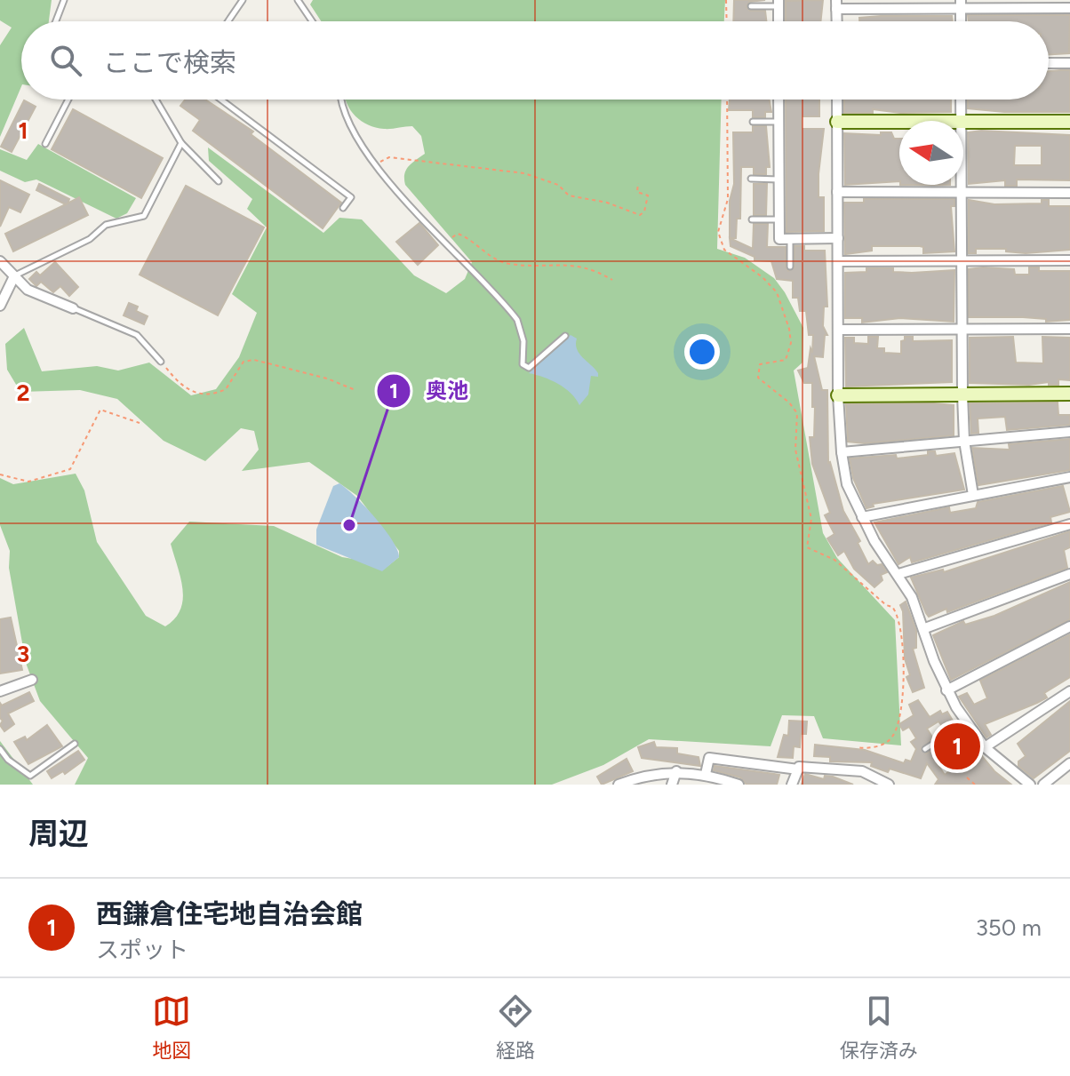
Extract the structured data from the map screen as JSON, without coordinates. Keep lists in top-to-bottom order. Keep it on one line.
{"places":["奥池"],"north":"left","page":{"search":"ここで検索","pins":"1","heading":"周辺","list":[{"mark":"1","name":"西鎌倉住宅地自治会館","note":"スポット","value":"350 m"}],"nav":["地図","経路","保存済み"]},"grid":{"rows":["1","2","3"]}}
